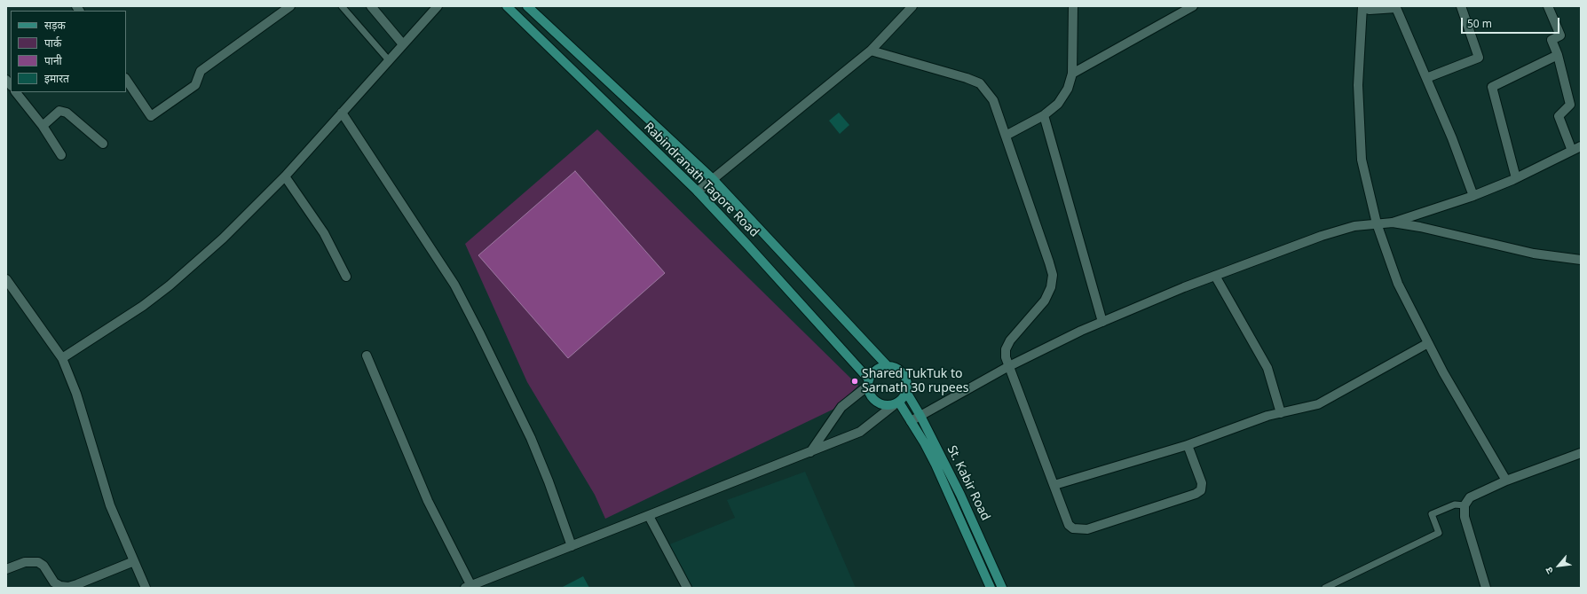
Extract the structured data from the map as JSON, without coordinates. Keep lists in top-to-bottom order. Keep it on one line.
{"streets":{"main road":["Rabindranath Tagore Road","St. Kabir Road"]},"crossings":[["Rabindranath Tagore Road","St. Kabir Road"]],"places":["Shared TukTuk to Sarnath 30 rupees"],"legend":["सड़क","पार्क","पानी","इमारत"],"scale_bar":"50 m","north":"bottom left"}
